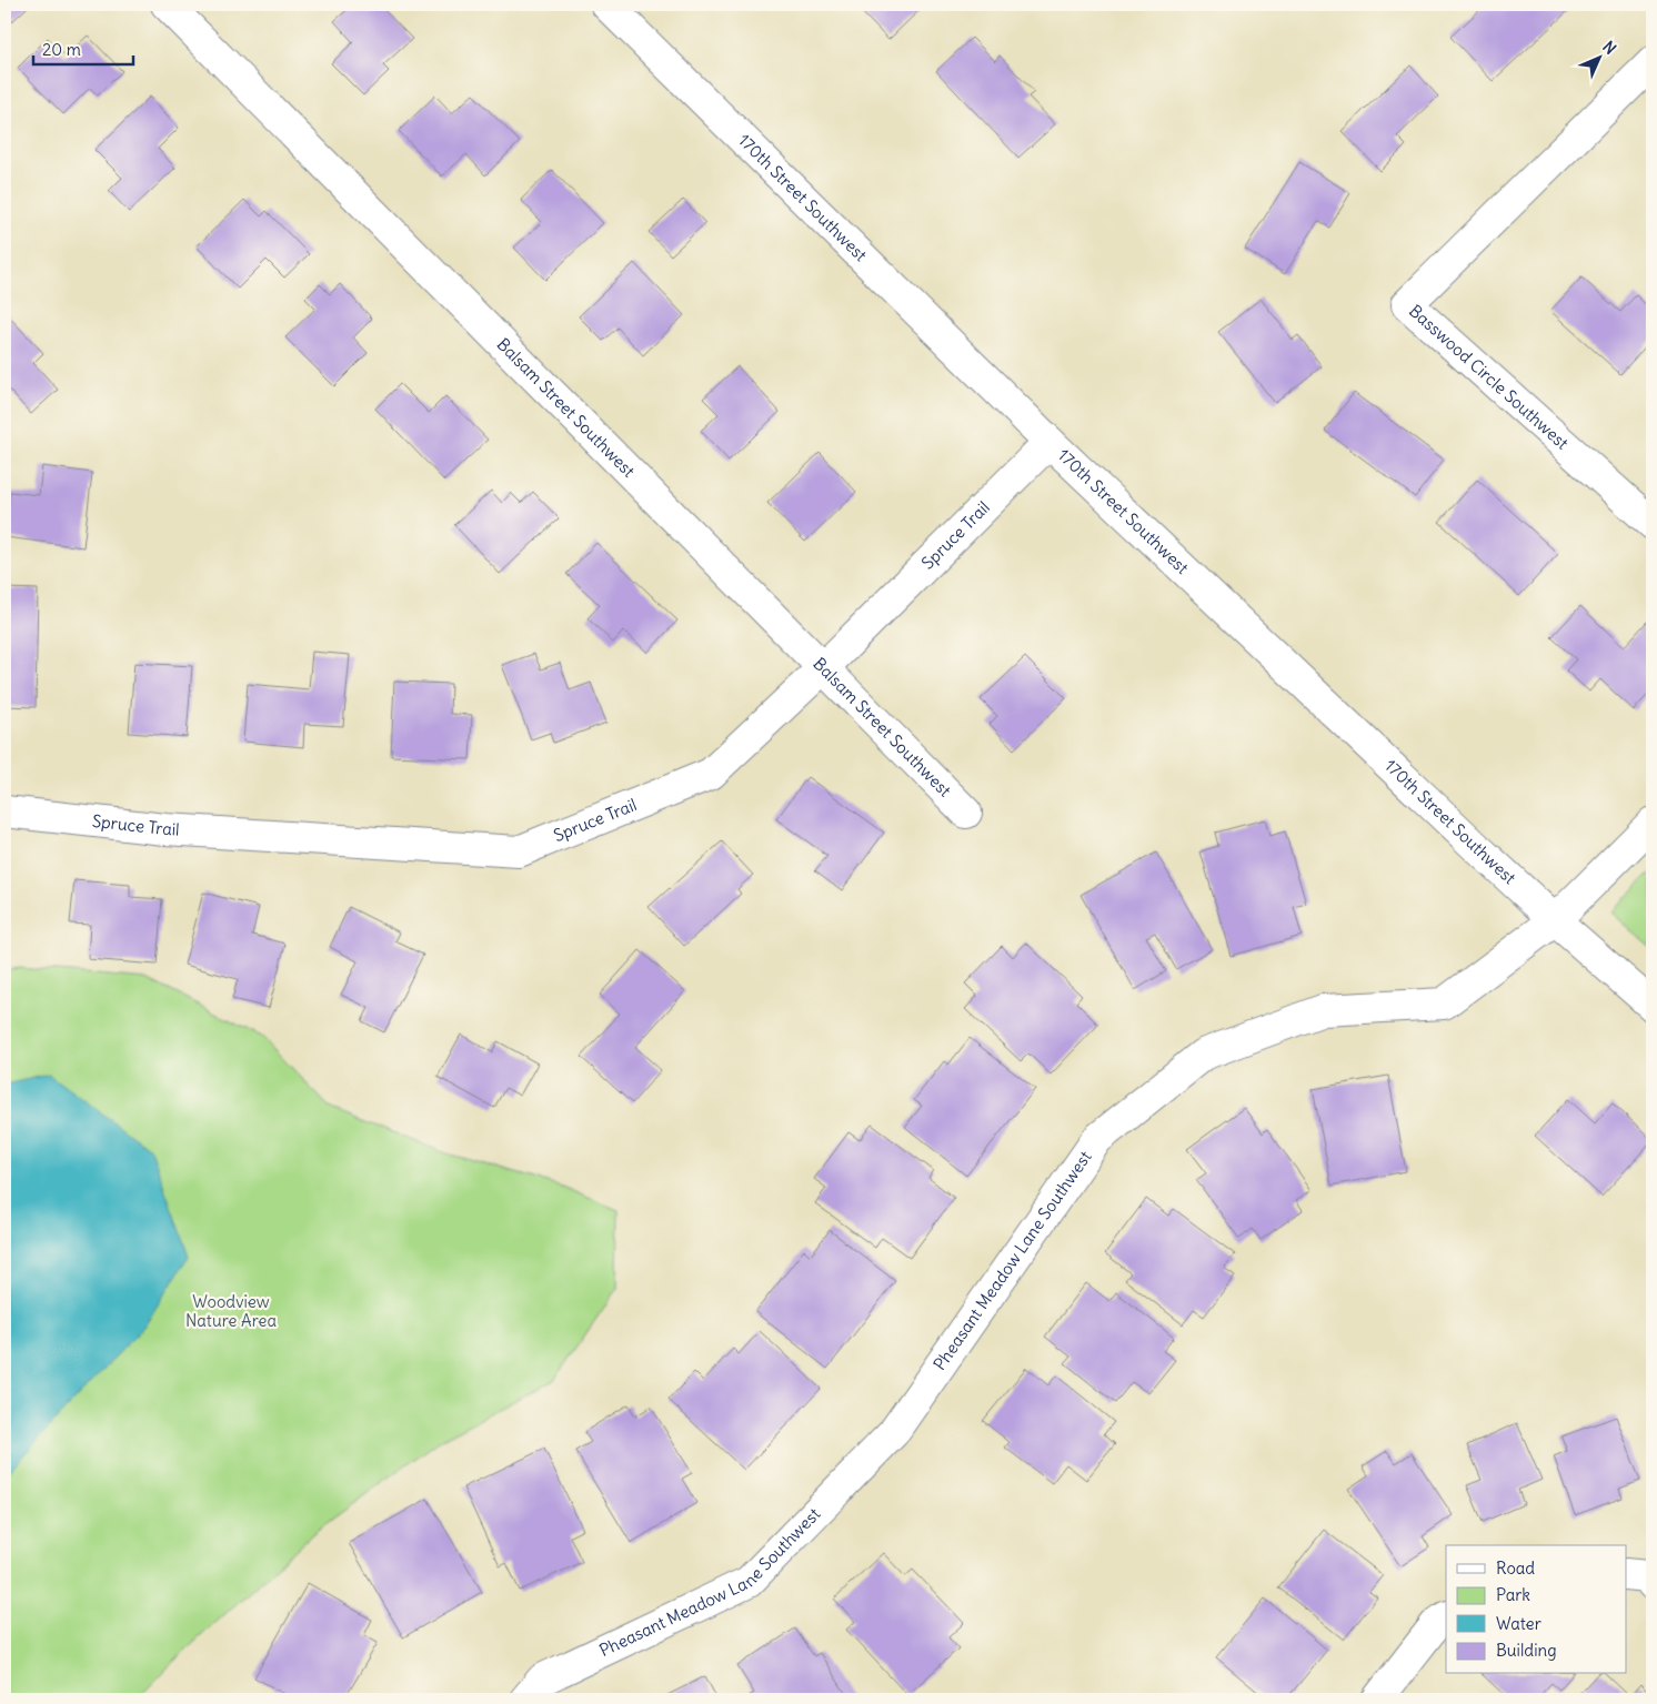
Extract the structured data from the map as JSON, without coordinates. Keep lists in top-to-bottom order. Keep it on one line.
{"streets":{"street":["170th Street Southwest","Basswood Circle Southwest","Balsam Street Southwest","Spruce Trail","Pheasant Meadow Lane Southwest"]},"crossings":[["170th Street Southwest","Spruce Trail"],["170th Street Southwest","Pheasant Meadow Lane Southwest"],["Balsam Street Southwest","Spruce Trail"]],"parks":["Woodview Nature Area"],"legend":["Road","Park","Water","Building"],"scale_bar":"20 m","north":"top right"}
